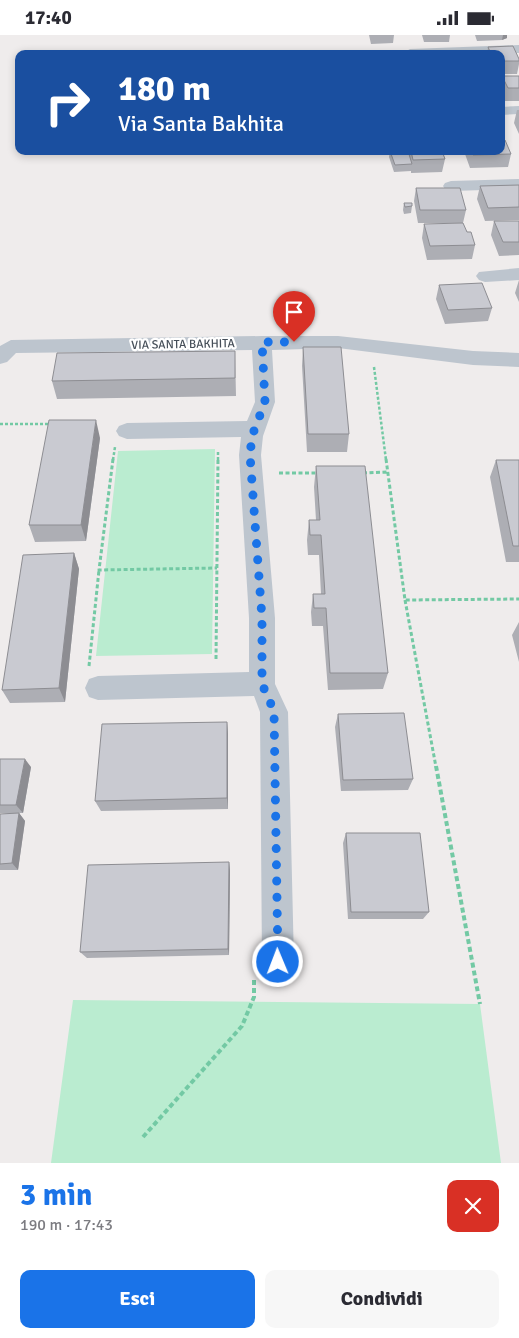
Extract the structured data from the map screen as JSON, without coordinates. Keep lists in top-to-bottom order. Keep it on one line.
{"streets":{"street":["VIA SANTA BAKHITA"]},"page":{"status":"17:40","turn":["180 m","Via Santa Bakhita"],"heading":["3 min","190 m · 17:43"],"buttons":["Esci","Condividi"]}}
